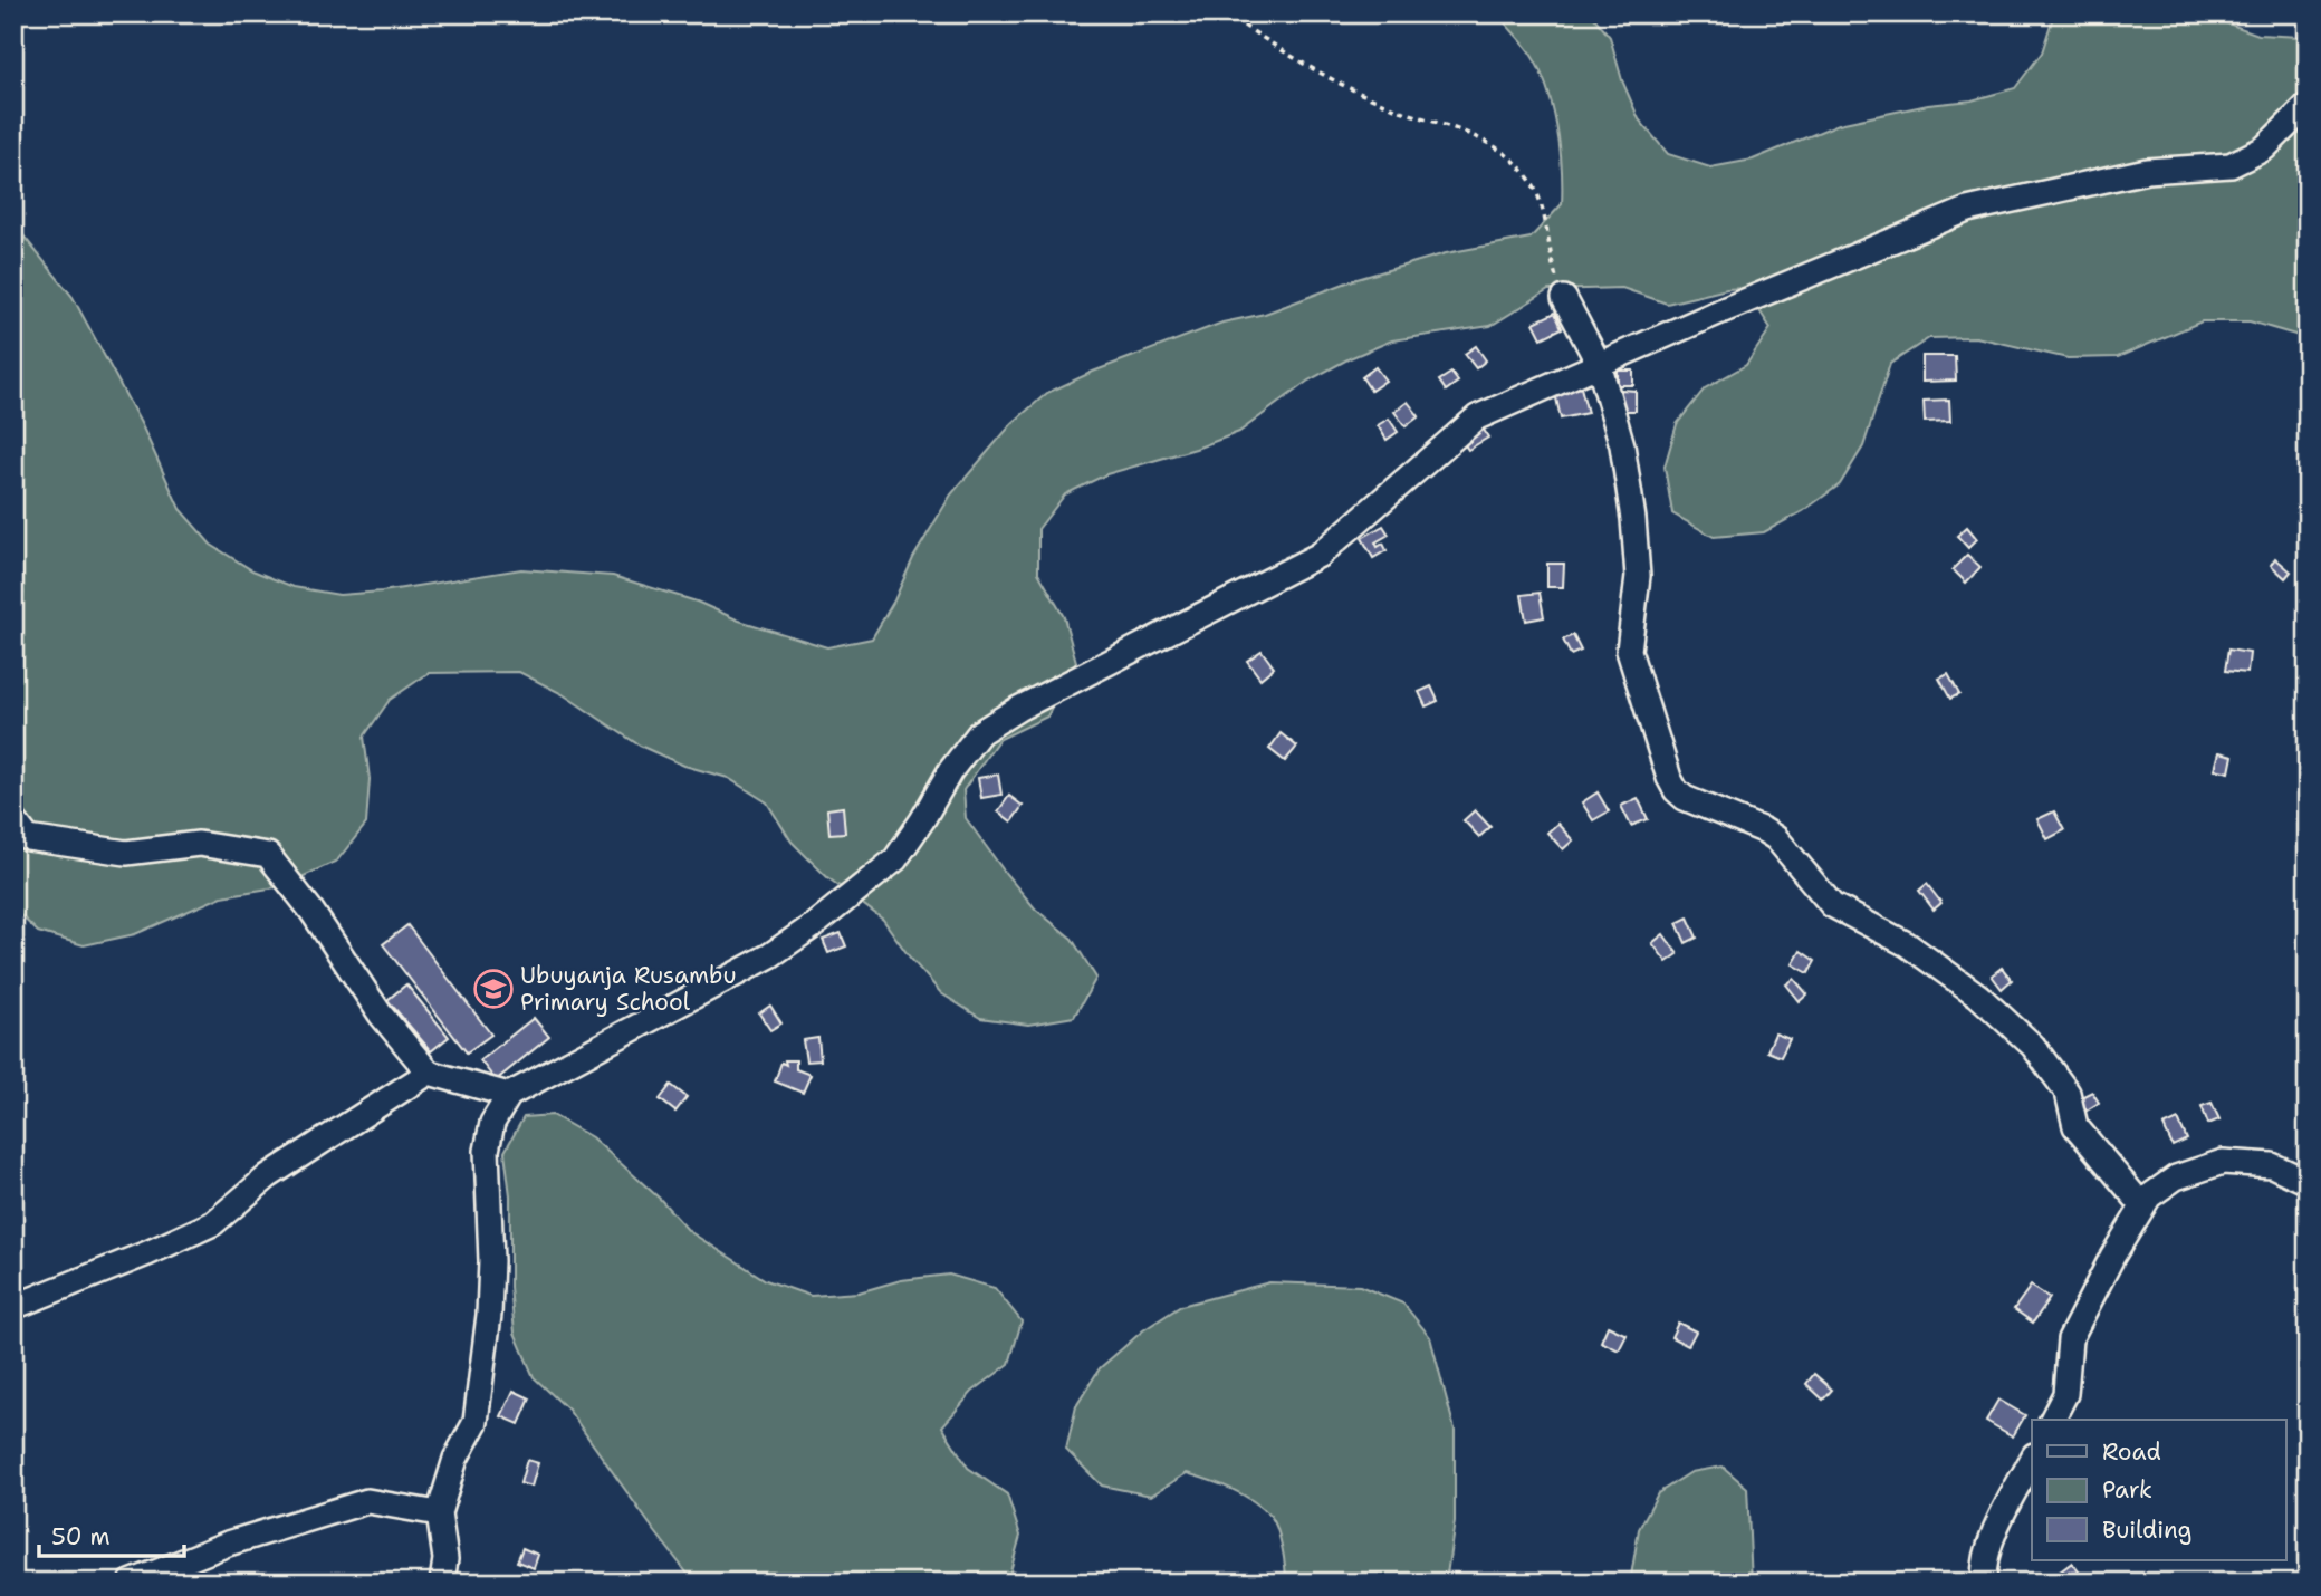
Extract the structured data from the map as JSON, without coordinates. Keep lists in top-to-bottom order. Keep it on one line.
{"places":{"school or university":["Ubuyanja Rusambu Primary School"]},"legend":["Road","Park","Building"],"scale_bar":"50 m"}
